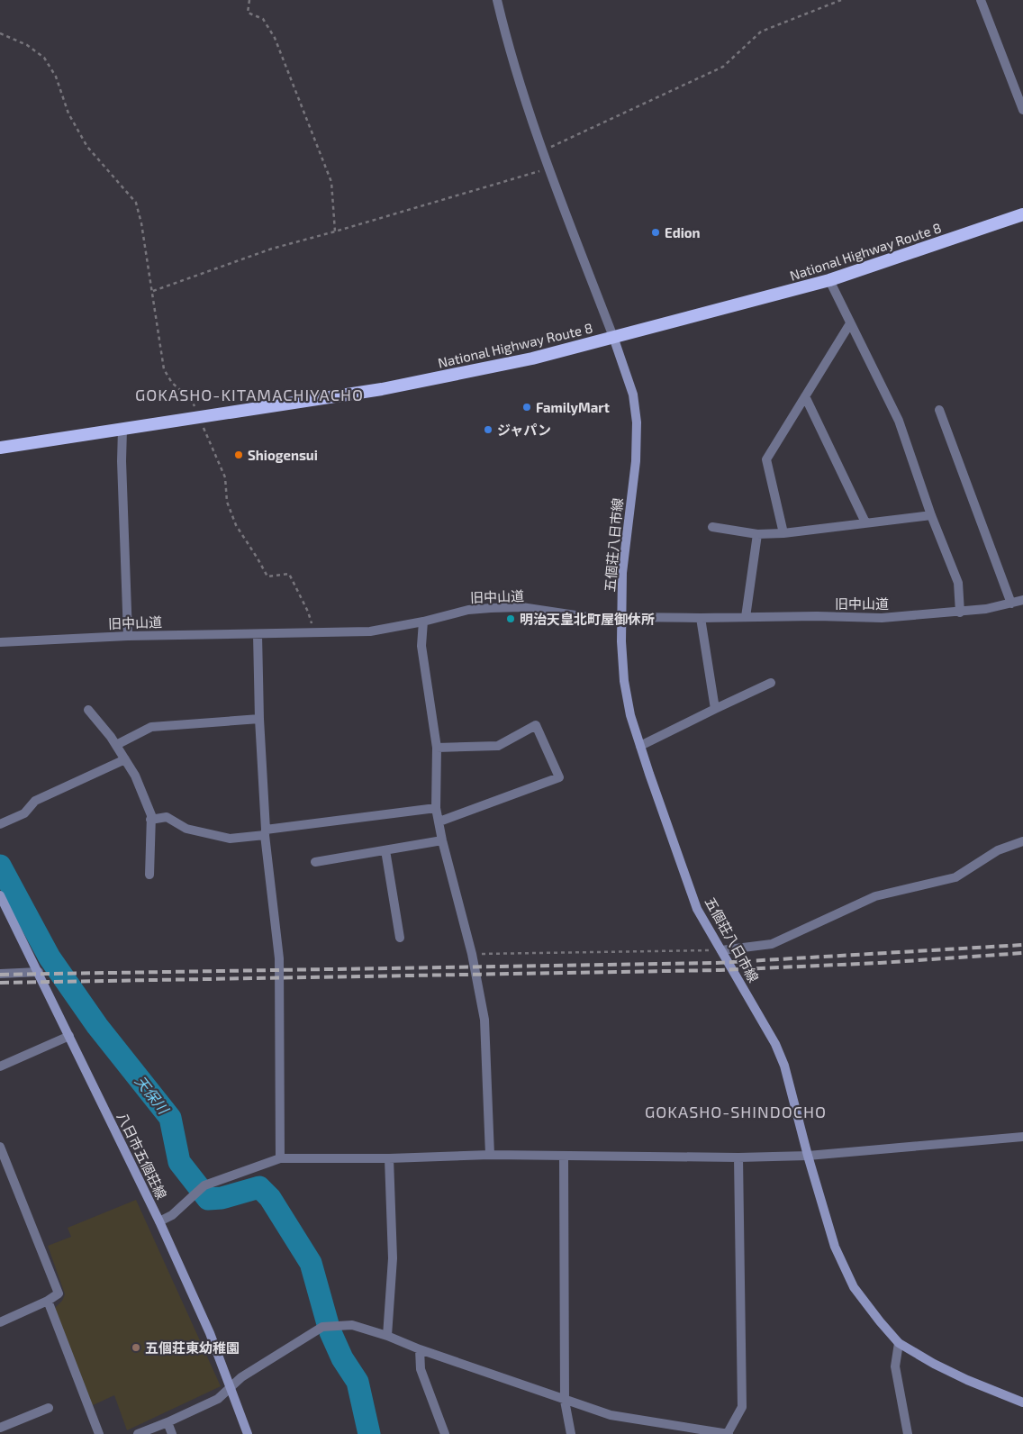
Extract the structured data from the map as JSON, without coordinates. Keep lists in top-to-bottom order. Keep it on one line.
{"streets":{"highway":["National Highway Route 8"],"main road":["五個荘八日市線","八日市五個荘線"],"street":["旧中山道"]},"crossings":[["National Highway Route 8","五個荘八日市線"],["五個荘八日市線","旧中山道"]],"districts":["GOKASHO-KITAMACHIYACHO","GOKASHO-SHINDOCHO"],"water":["天保川"],"places":["Edion","FamilyMart","ジャパン","Shiogensui","明治天皇北町屋御休所","五個荘東幼稚園"]}
